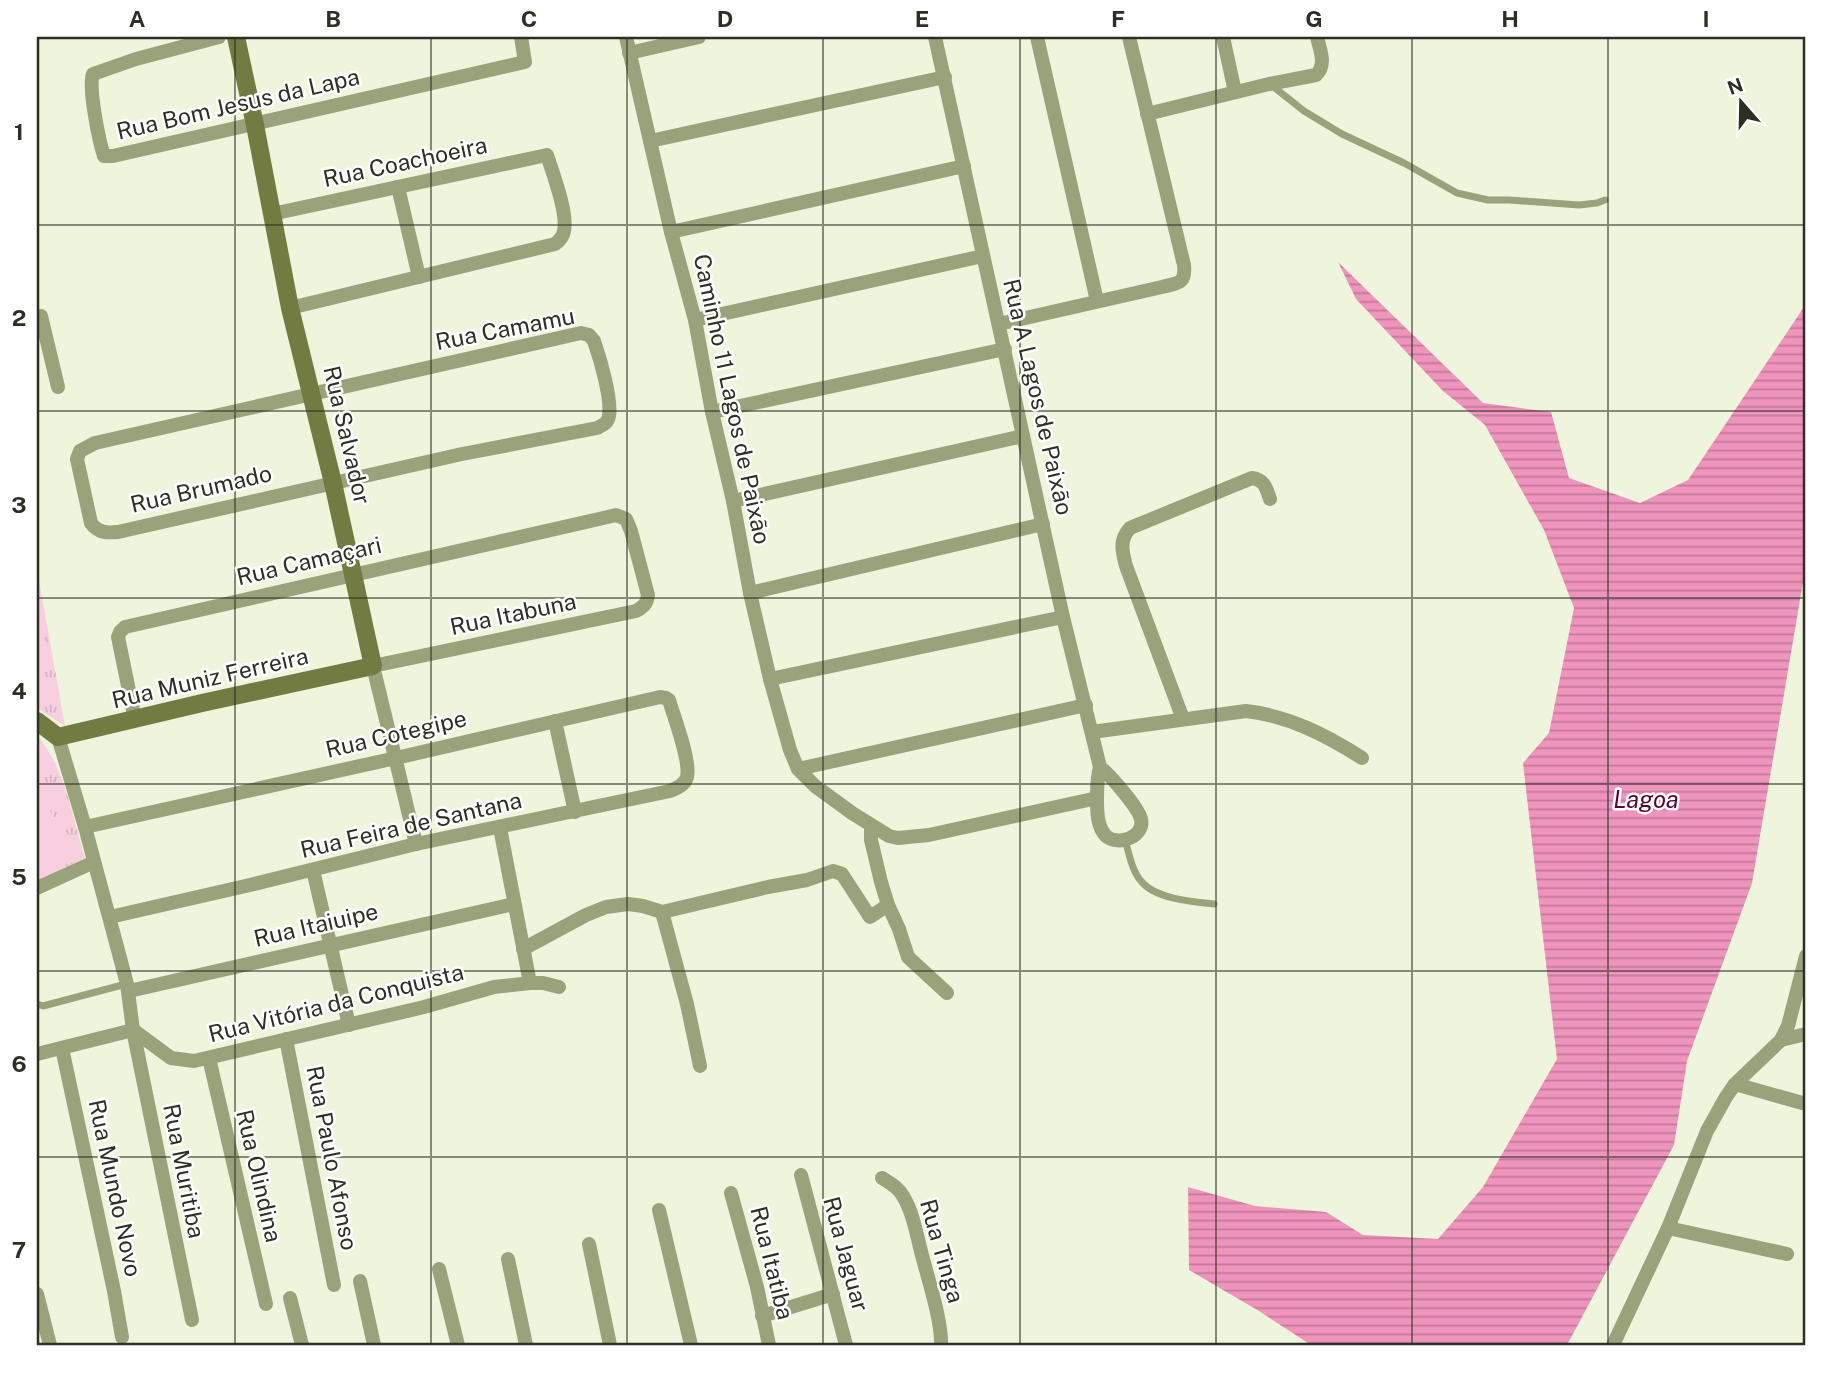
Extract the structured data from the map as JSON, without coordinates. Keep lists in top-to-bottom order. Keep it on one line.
{"streets":{"street":["Rua Bom Jesus da Lapa","Rua Coachoeira","Rua Camamu","Rua A Lagos de Paixão","Caminho 11 Lagos de Paixão","Rua Salvador","Rua Brumado","Rua Camaçari","Rua Itabuna","Rua Muniz Ferreira","Rua Cotegipe","Rua Feira de Santana","Rua Itaiuipe","Rua Vitória da Conquista","Rua Paulo Afonso","Rua Muritiba","Rua Olindina","Rua Mundo Novo","Rua Tinga","Rua Jaguar","Rua Itatiba"]},"crossings":[["Rua Bom Jesus da Lapa","Rua Salvador"],["Rua Coachoeira","Rua Salvador"],["Rua Camamu","Rua Salvador"],["Rua Camamu","Rua Brumado"],["Rua Salvador","Rua Brumado"],["Rua Salvador","Rua Camaçari"],["Rua Salvador","Rua Itabuna"],["Rua Salvador","Rua Muniz Ferreira"],["Rua Salvador","Rua Cotegipe"],["Rua Salvador","Rua Feira de Santana"],["Rua Camaçari","Rua Itabuna"],["Rua Camaçari","Rua Muniz Ferreira"],["Rua Itabuna","Rua Muniz Ferreira"],["Rua Cotegipe","Rua Feira de Santana"],["Rua Vitória da Conquista","Rua Paulo Afonso"],["Rua Vitória da Conquista","Rua Muritiba"],["Rua Vitória da Conquista","Rua Olindina"]],"water":["Lagoa"],"north":"top","grid":{"columns":["A","B","C","D","E","F","G","H","I"],"rows":["1","2","3","4","5","6","7"]}}
